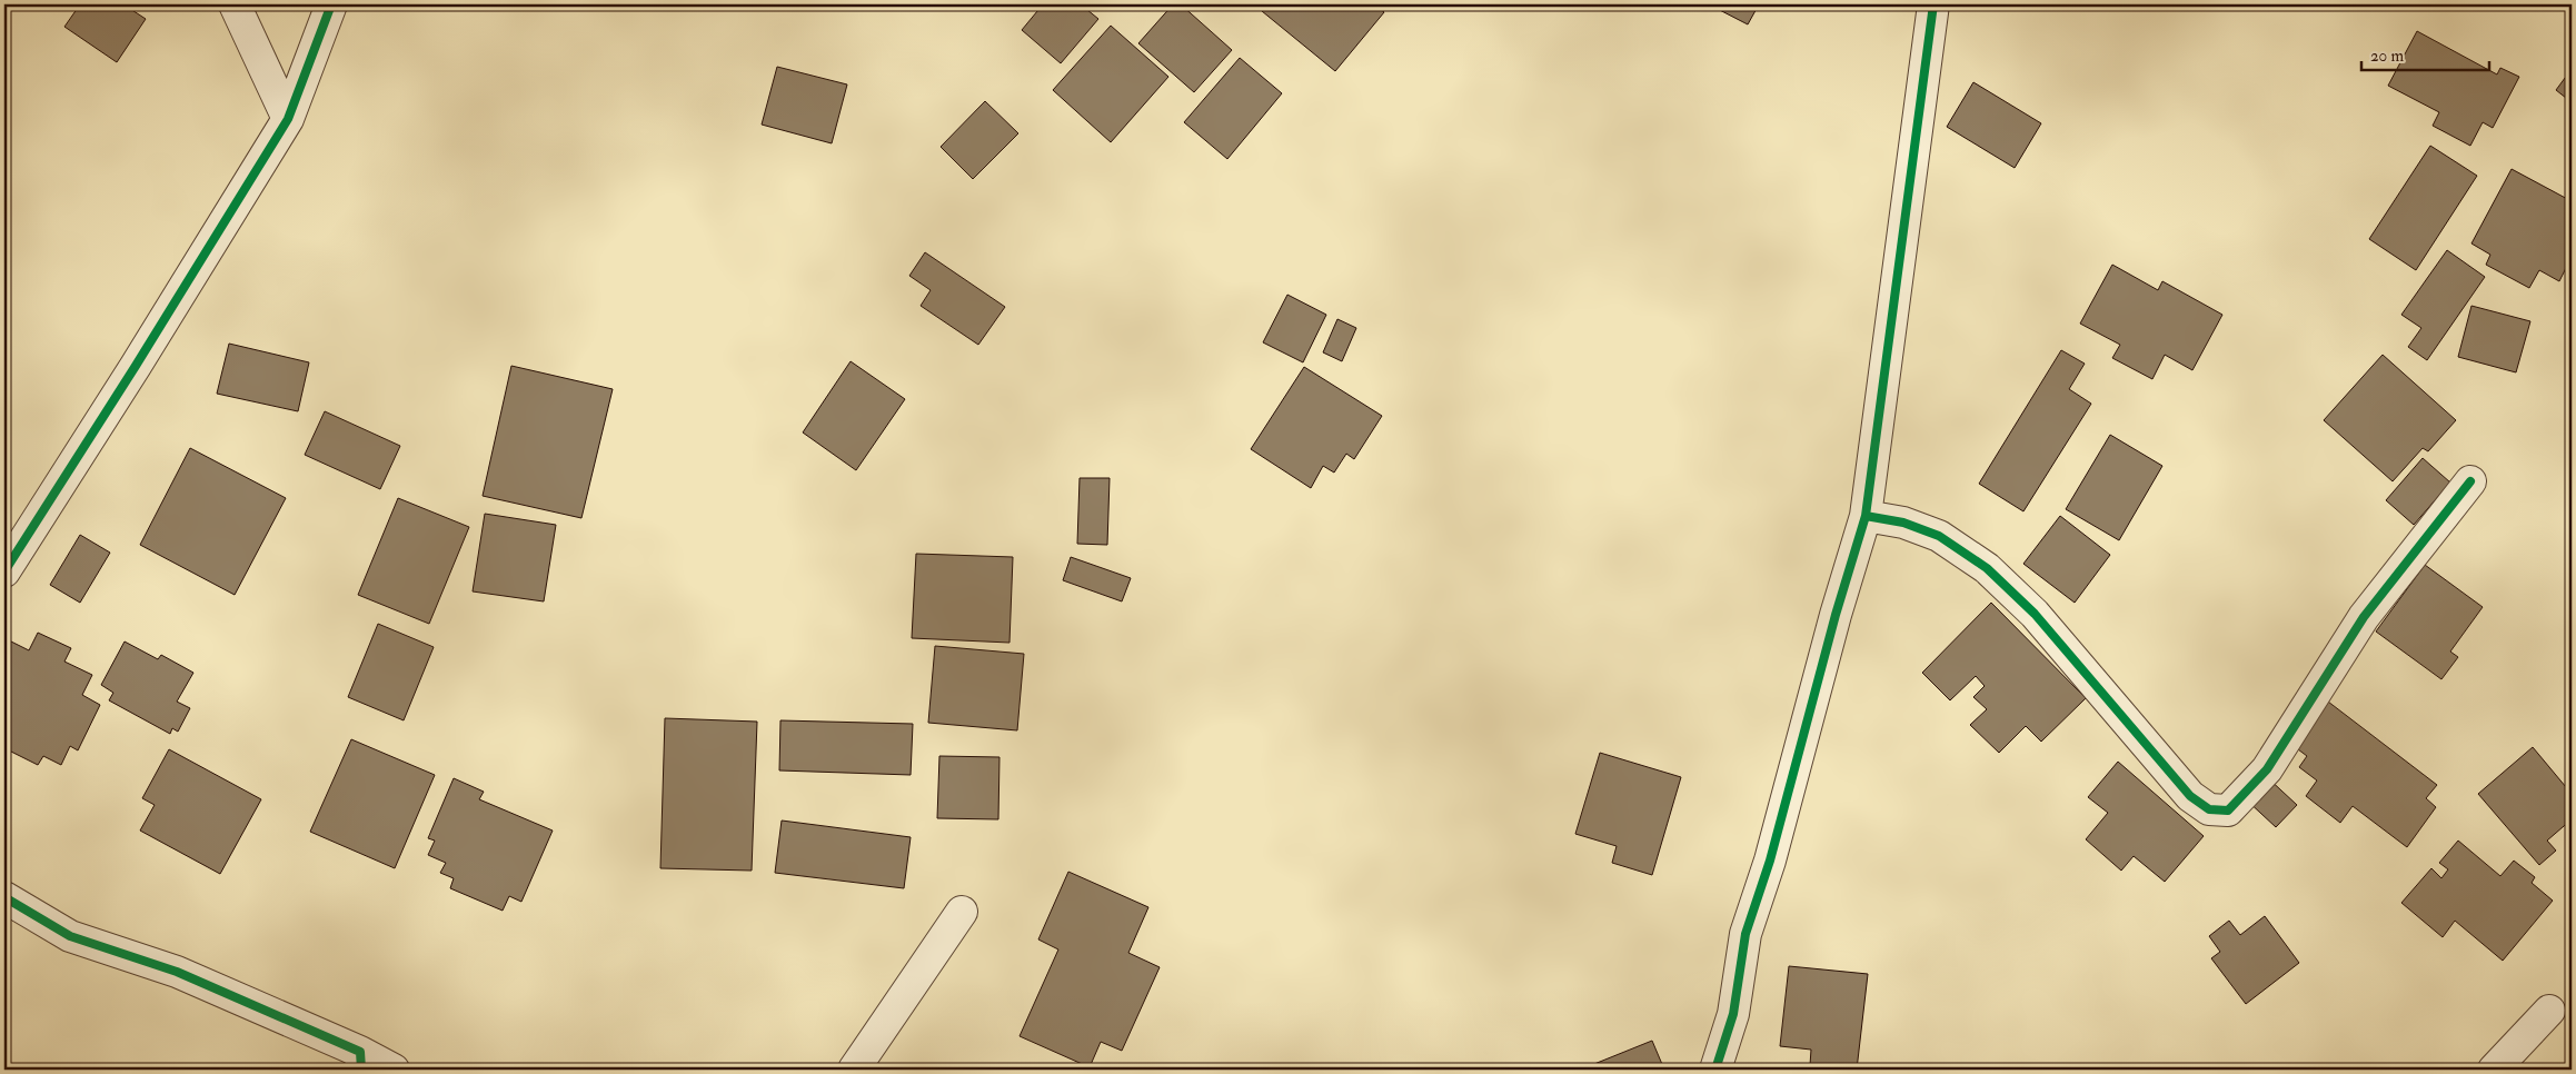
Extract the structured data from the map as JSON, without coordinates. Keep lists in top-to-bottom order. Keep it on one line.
{"scale_bar":"20 m"}
